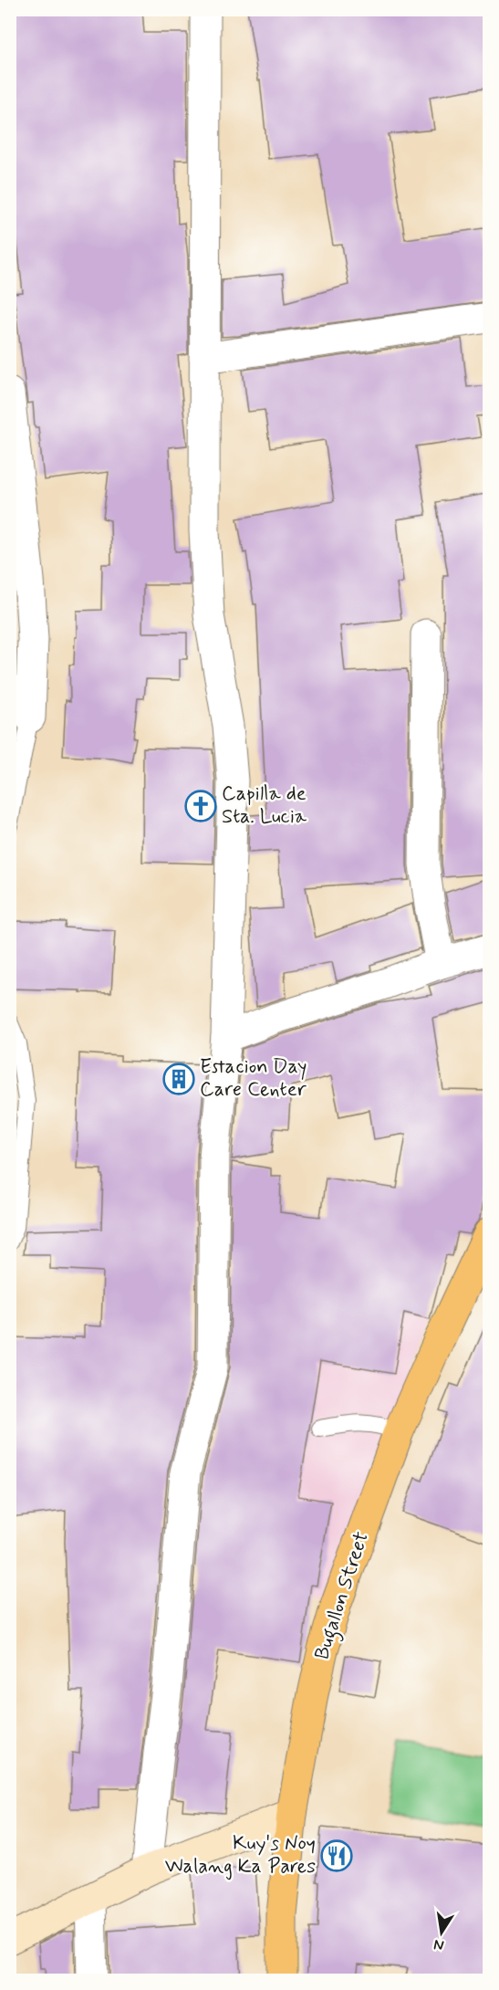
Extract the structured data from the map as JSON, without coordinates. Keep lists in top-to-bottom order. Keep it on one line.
{"streets":{"main road":["Bugallon Street"]},"places":{"church":["Capilla de Sta. Lucia"],"building":["Estacion Day Care Center"],"restaurant":["Kuy's Noy Walang Ka Pares"]},"north":"bottom"}
